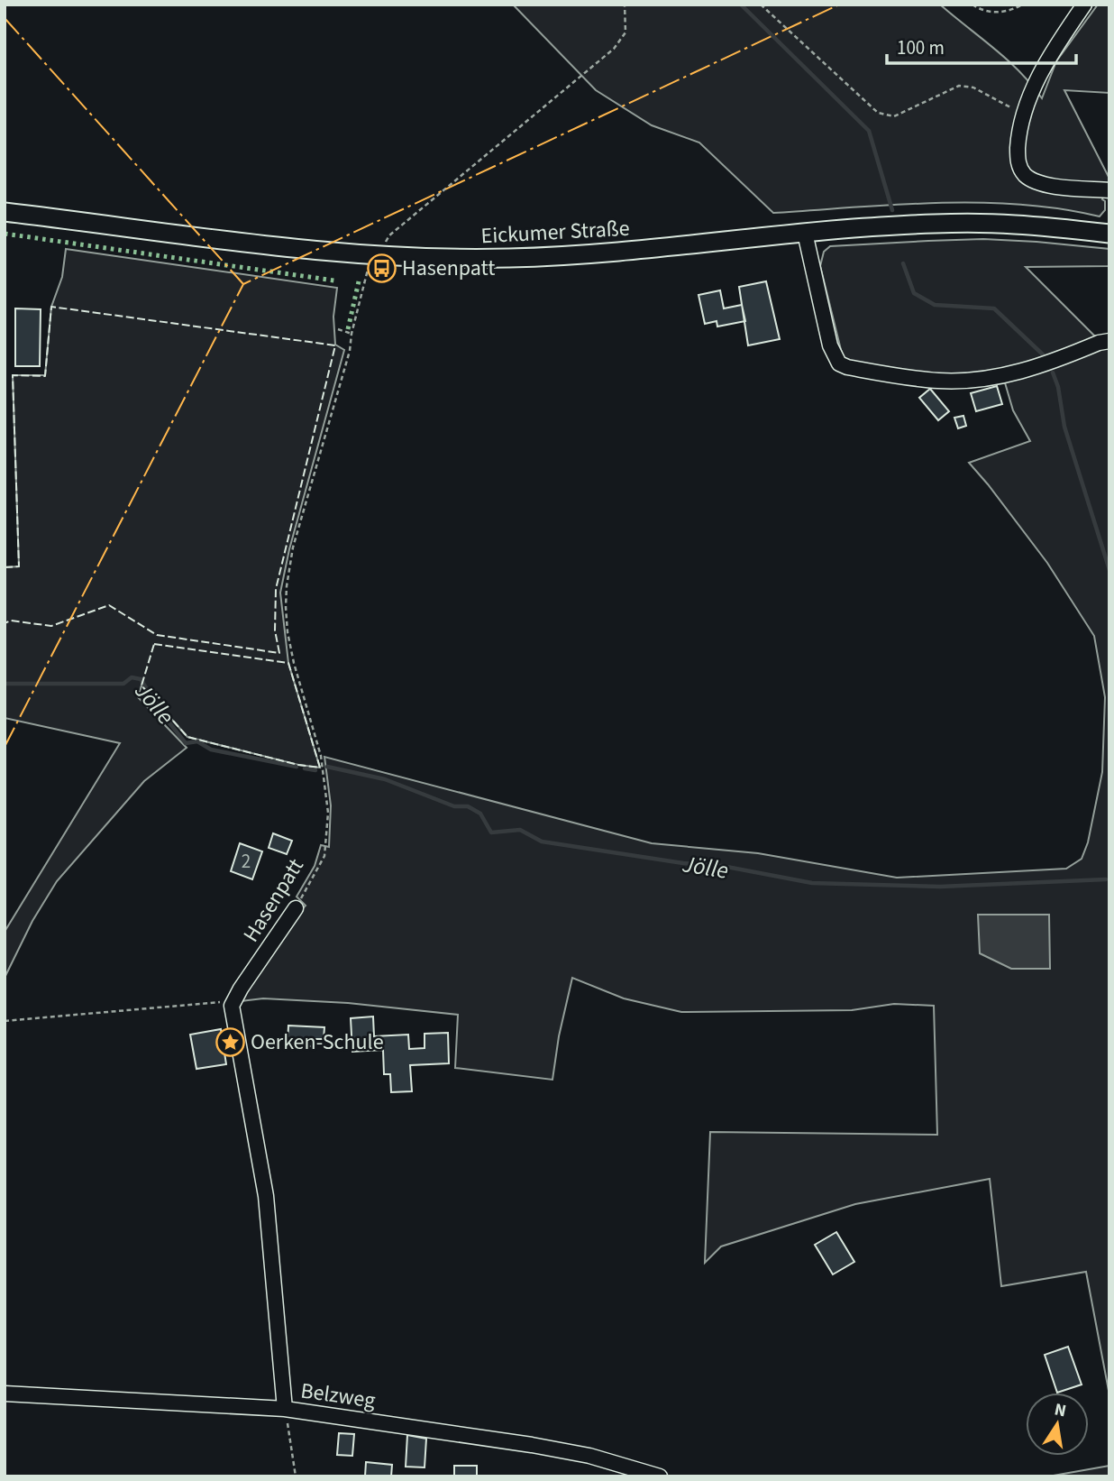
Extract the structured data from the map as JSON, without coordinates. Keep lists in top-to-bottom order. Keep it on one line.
{"streets":{"main road":["Eickumer Straße"],"street":["Hasenpatt","Belzweg"]},"crossings":[["Eickumer Straße","Hasenpatt"]],"water":["Jölle"],"places":{"bus stop":["Hasenpatt"],"place":["Oerken-Schule"]},"house_numbers":["2"],"scale_bar":"100 m","north":"top"}
